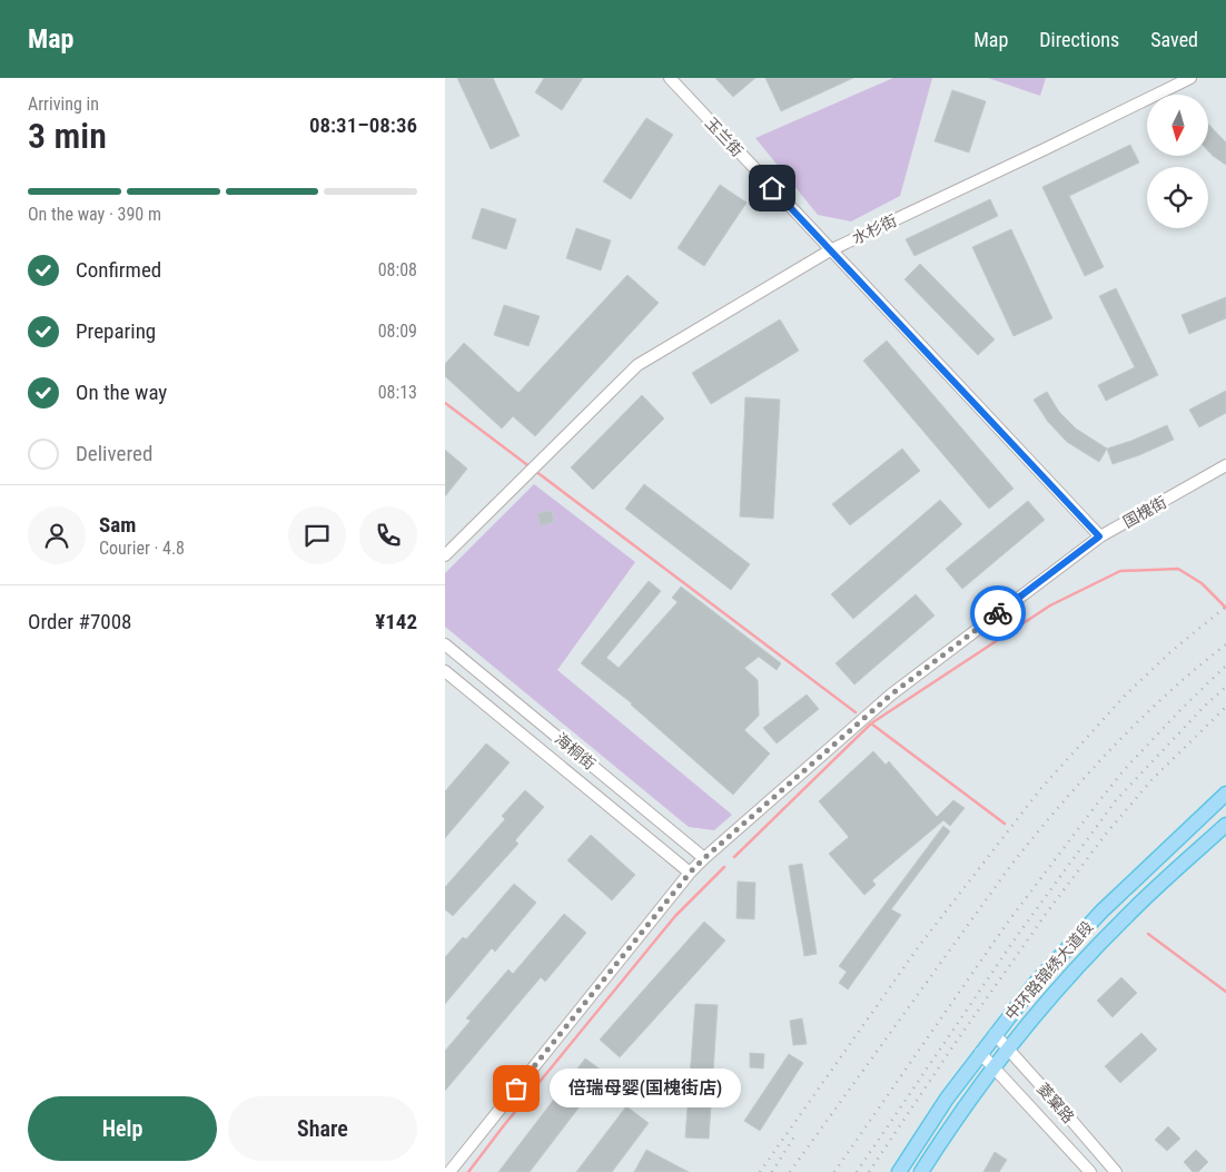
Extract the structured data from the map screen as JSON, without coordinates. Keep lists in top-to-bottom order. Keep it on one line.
{"streets":{"main road":["中环路锦绣大道段"],"street":["玉兰街","水杉街","国槐街","海桐街","菱窠路"]},"crossings":[["玉兰街","水杉街"],["玉兰街","国槐街"],["国槐街","海桐街"],["中环路锦绣大道段","菱窠路"]],"places":["倍瑞母婴(国槐街店)"],"north":"bottom","page":{"header":"Map","nav":["Map","Directions","Saved"],"heading":["3 min","Arriving in","08:31–08:36"],"panel":["Sam","Courier · 4.8","Order #7008","¥142"],"bar":"On the way · 390 m","list":[["Confirmed","08:08"],["Preparing","08:09"],["On the way","08:13"],"Delivered"],"bubble":"倍瑞母婴(国槐街店)","buttons":["Help","Share"]}}
